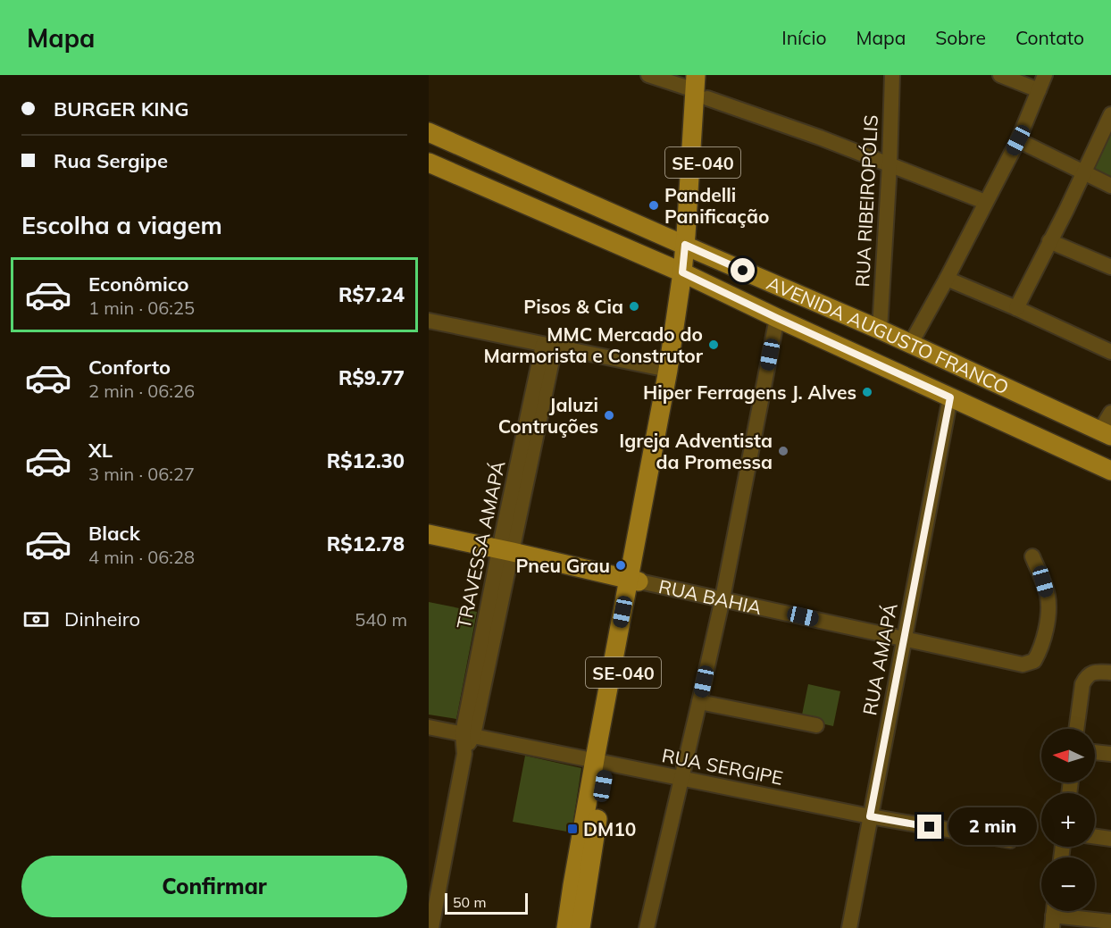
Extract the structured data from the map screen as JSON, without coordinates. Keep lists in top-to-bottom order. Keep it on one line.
{"streets":{"main road":["SE-040","AVENIDA AUGUSTO FRANCO","RUA BAHIA"],"street":["RUA RIBEIROPÓLIS","TRAVESSA AMAPÁ","RUA AMAPÁ","RUA SERGIPE"]},"crossings":[["SE-040","AVENIDA AUGUSTO FRANCO"],["SE-040","RUA BAHIA"],["SE-040","RUA SERGIPE"],["RUA RIBEIROPÓLIS","AVENIDA AUGUSTO FRANCO"],["AVENIDA AUGUSTO FRANCO","RUA AMAPÁ"],["TRAVESSA AMAPÁ","RUA BAHIA"],["TRAVESSA AMAPÁ","RUA SERGIPE"],["RUA BAHIA","RUA AMAPÁ"],["RUA AMAPÁ","RUA SERGIPE"]],"places":{"other":["Pandelli Panificação","Pisos & Cia","MMC Mercado do Marmorista e Construtor","Hiper Ferragens J. Alves","Jaluzi Contruções","Igreja Adventista da Promessa","Pneu Grau"],"transit":["DM10"]},"scale_bar":"50 m","north":"left","page":{"header":"Mapa","nav":["Início","Mapa","Sobre","Contato"],"banner":["BURGER KING","Rua Sergipe"],"heading":"Escolha a viagem","list":[{"name":"Econômico","note":"1 min · 06:25","value":"R$7.24"},{"name":"Conforto","note":"2 min · 06:26","value":"R$9.77"},{"name":"XL","note":"3 min · 06:27","value":"R$12.30"},{"name":"Black","note":"4 min · 06:28","value":"R$12.78"}],"pay":["Dinheiro","540 m"],"map_buttons":["+","−"],"bubble":"2 min","buttons":"Confirmar","scale":"50 m"}}
